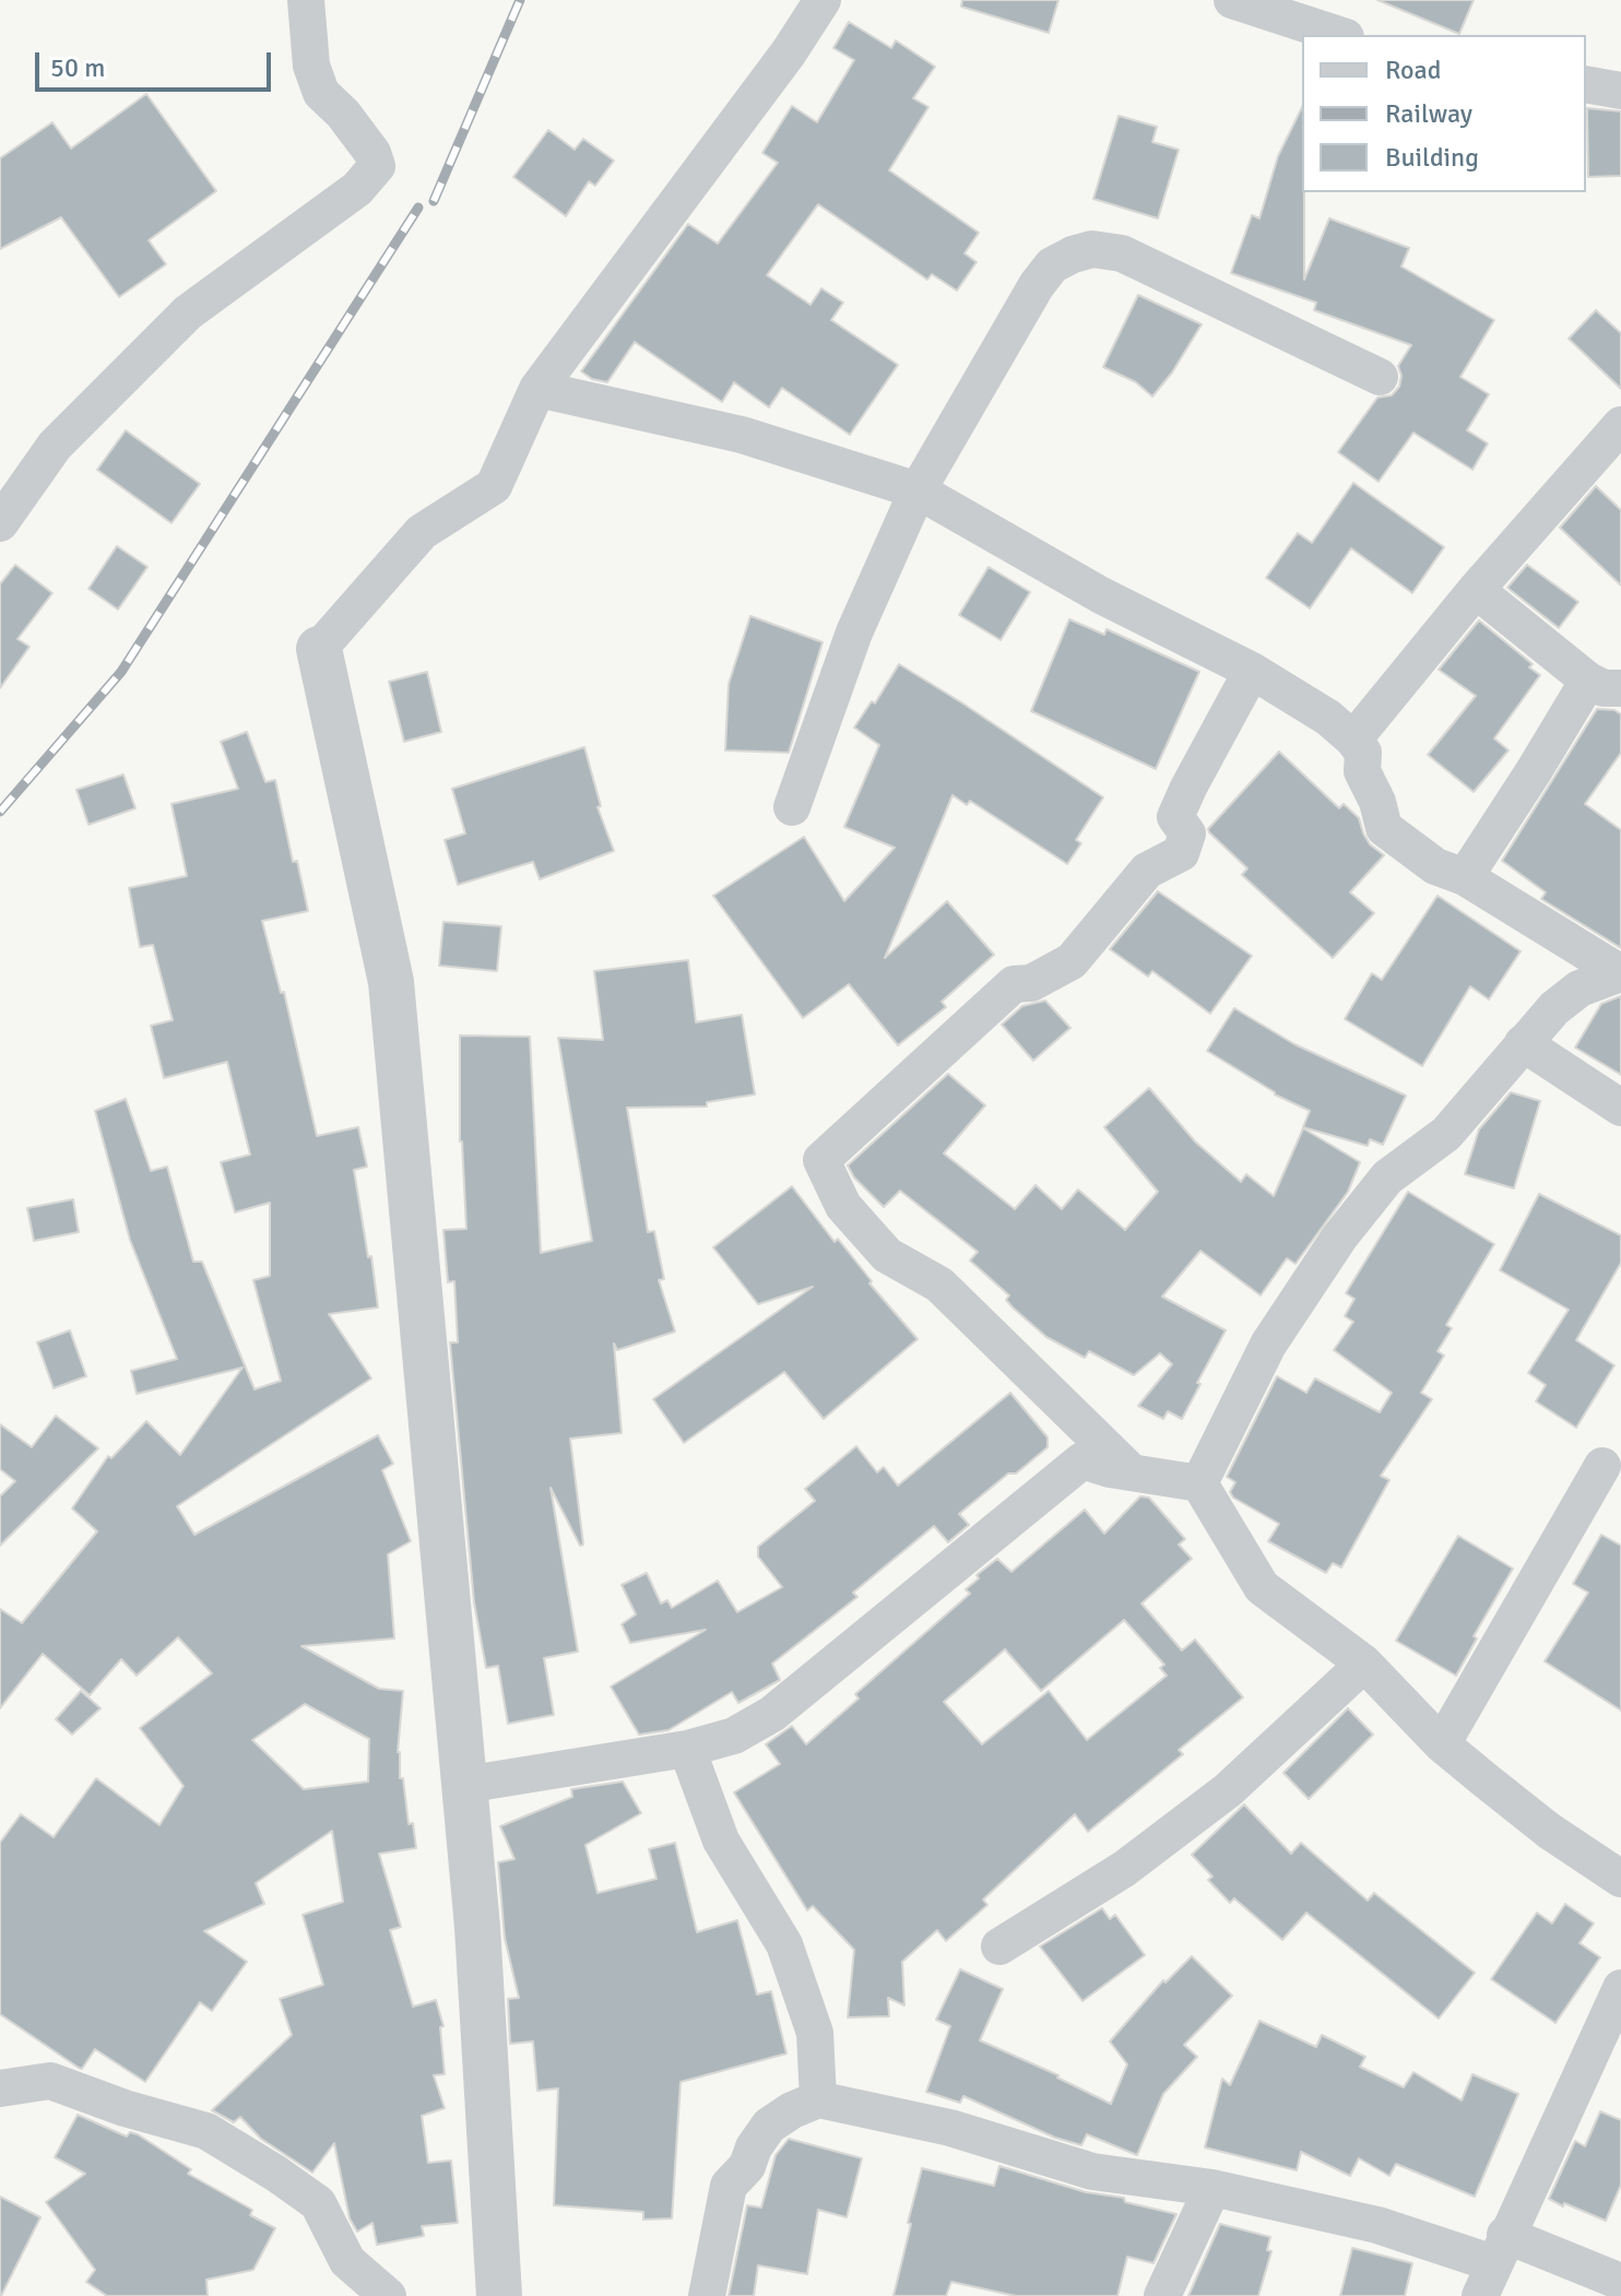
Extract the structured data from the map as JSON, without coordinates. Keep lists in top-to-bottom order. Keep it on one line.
{"legend":["Road","Railway","Building"],"scale_bar":"50 m"}
